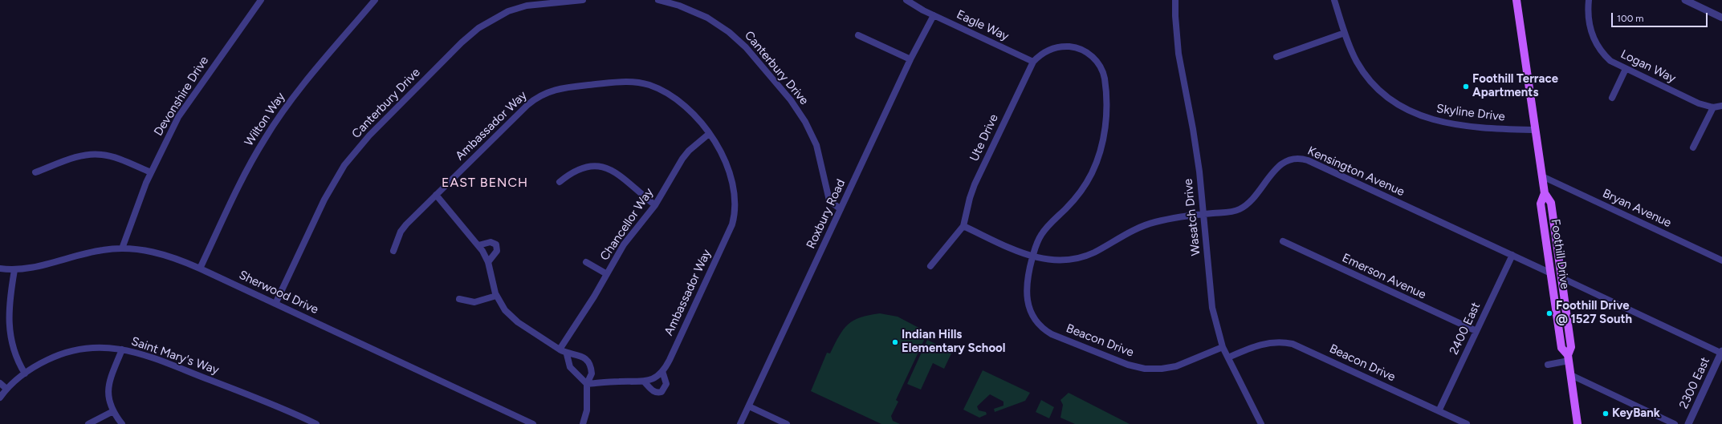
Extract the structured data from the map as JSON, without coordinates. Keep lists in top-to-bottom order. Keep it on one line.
{"streets":{"main road":["Foothill Drive"],"street":["Eagle Way","Logan Way","Canterbury Drive","Devonshire Drive","Skyline Drive","Wilton Way","Ambassador Way","Ute Drive","Kensington Avenue","Bryan Avenue","Roxbury Road","Wasatch Drive","Chancellor Way","Emerson Avenue","Sherwood Drive","2400 East","Beacon Drive","Saint Mary's Way","2300 East"]},"crossings":[["Eagle Way","Ute Drive"],["Eagle Way","Roxbury Road"],["Eagle Way","Beacon Drive"],["Canterbury Drive","Roxbury Road"],["Canterbury Drive","Sherwood Drive"],["Devonshire Drive","Sherwood Drive"],["Skyline Drive","Foothill Drive"],["Wilton Way","Sherwood Drive"],["Ambassador Way","Chancellor Way"],["Ute Drive","Kensington Avenue"],["Ute Drive","Beacon Drive"],["Kensington Avenue","Wasatch Drive"],["Kensington Avenue","Foothill Drive"],["Kensington Avenue","2400 East"],["Kensington Avenue","Beacon Drive"],["Bryan Avenue","Foothill Drive"],["Wasatch Drive","Beacon Drive"],["Emerson Avenue","2400 East"],["2400 East","Beacon Drive"]],"districts":["EAST BENCH"],"places":["Foothill Terrace Apartments","Foothill Drive @ 1527 South","Indian Hills Elementary School","KeyBank"],"scale_bar":"100 m"}
